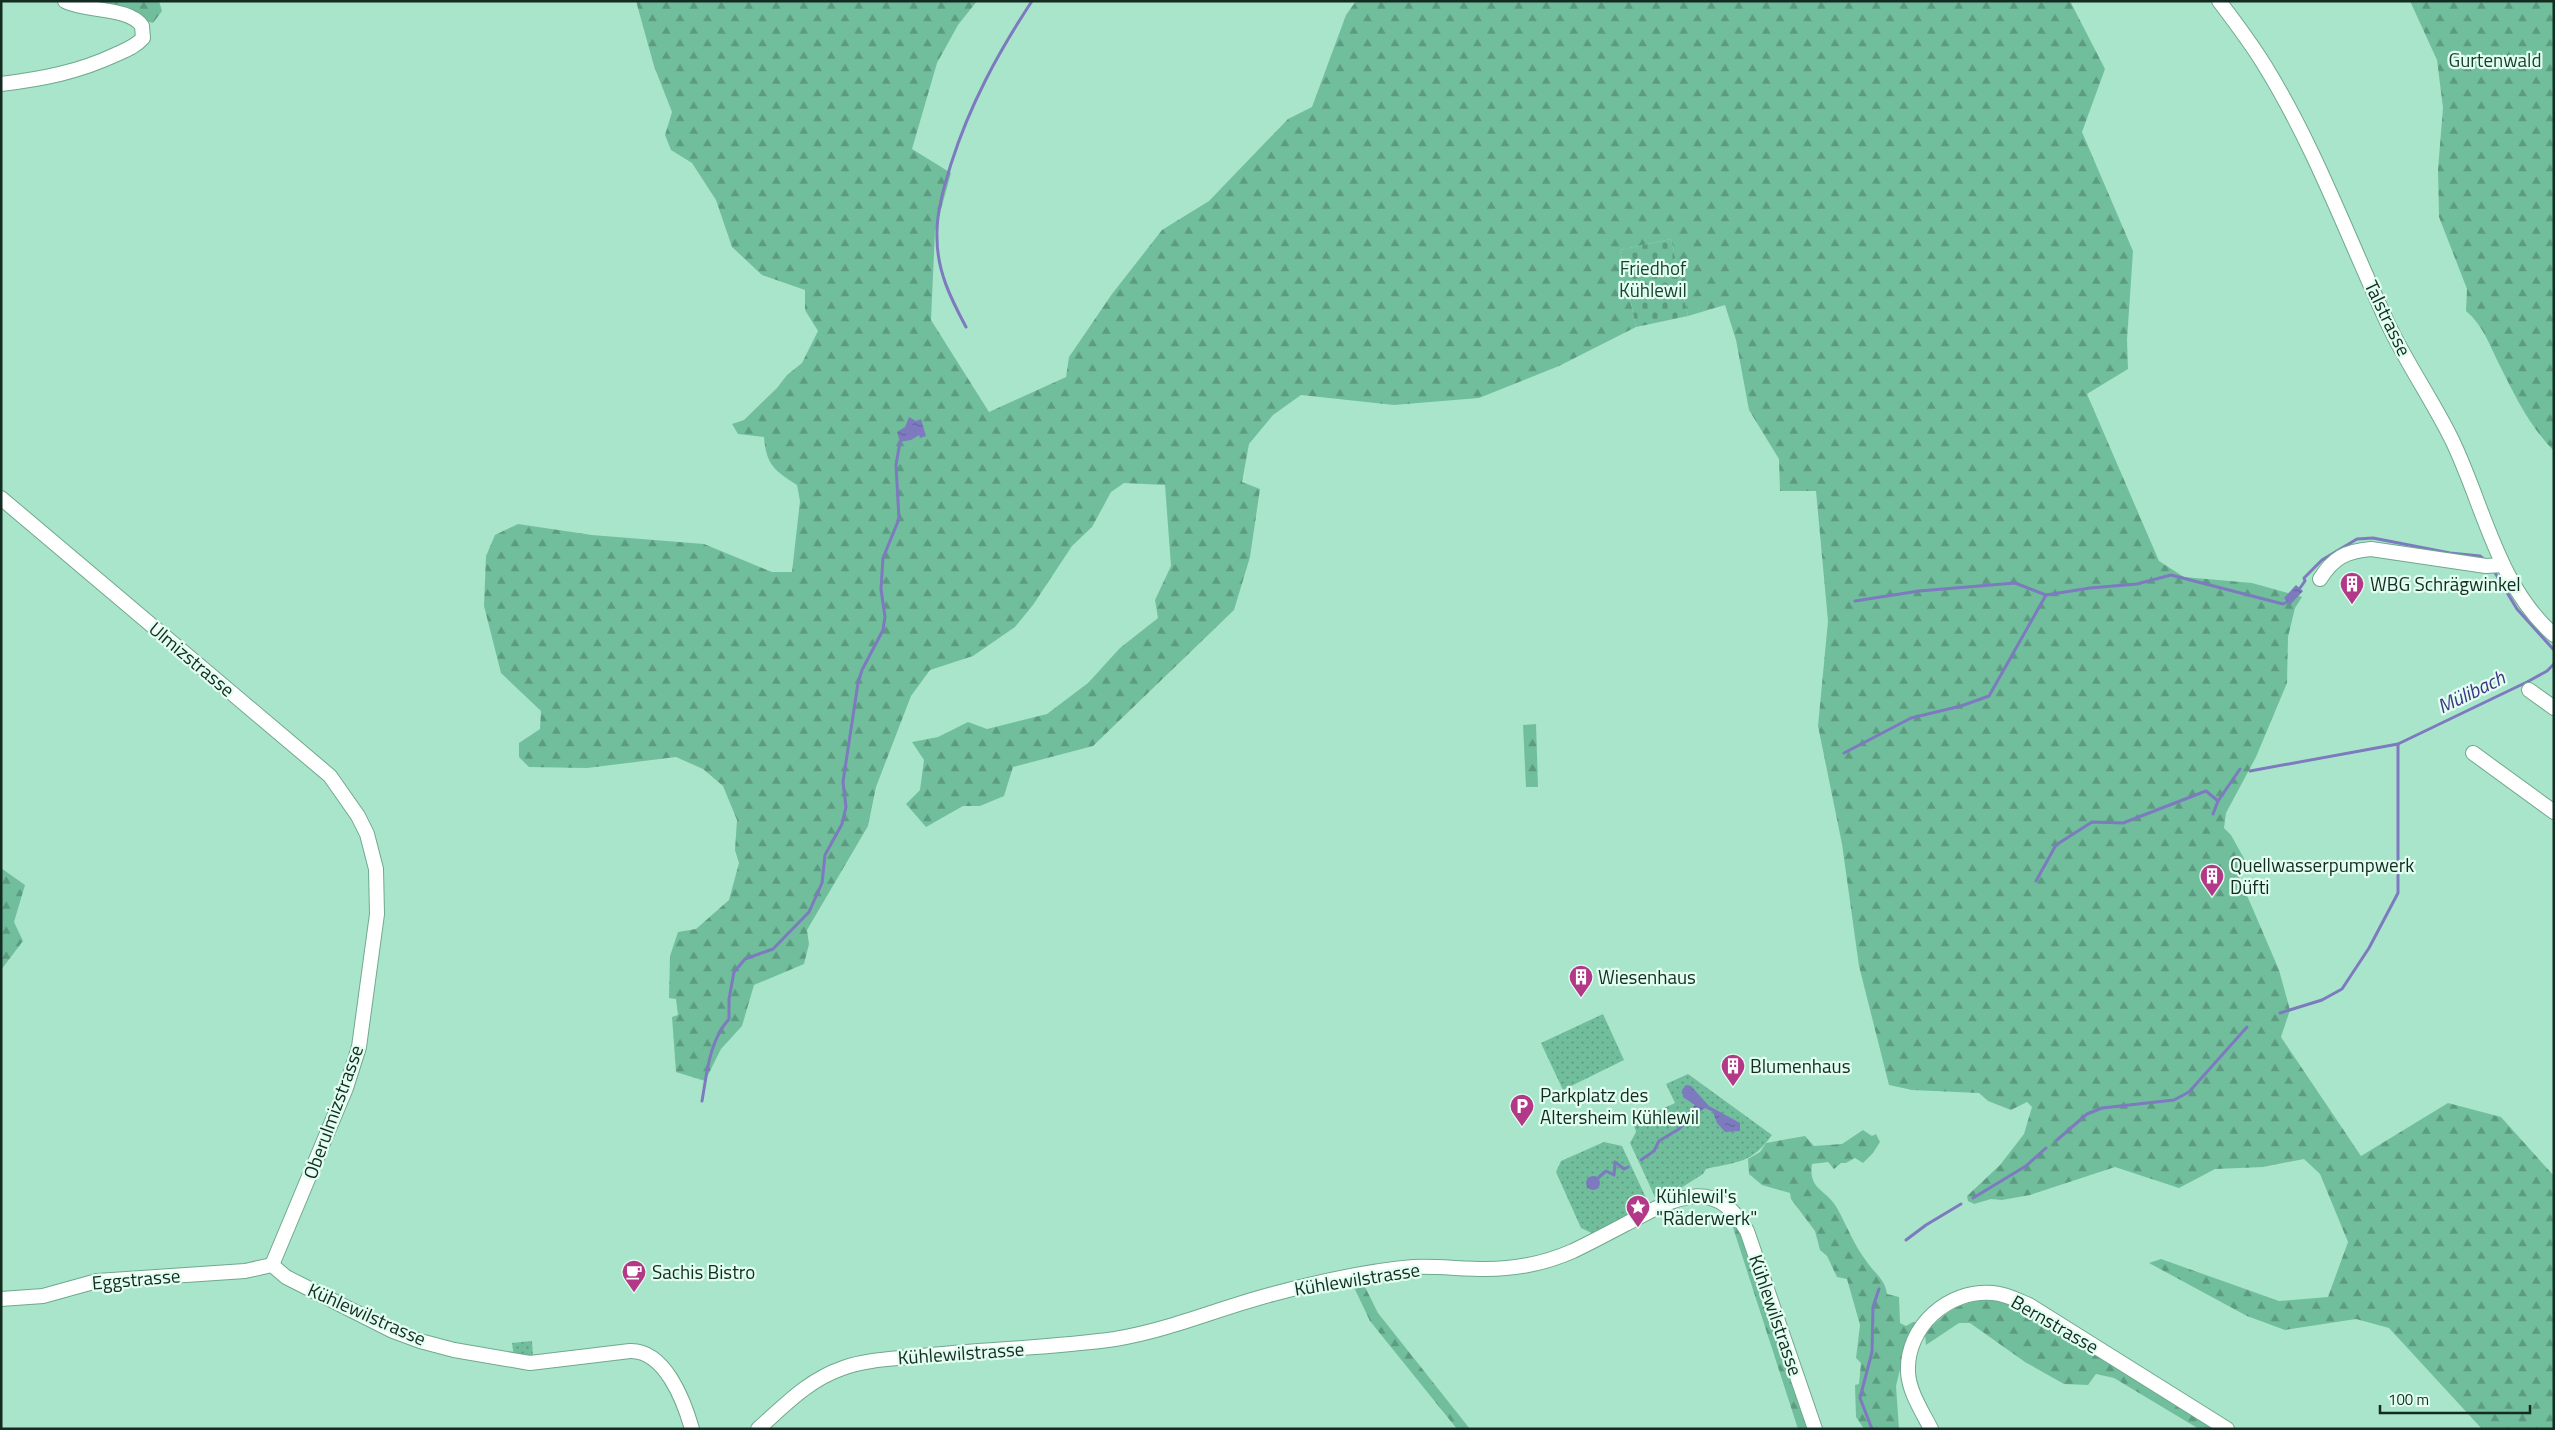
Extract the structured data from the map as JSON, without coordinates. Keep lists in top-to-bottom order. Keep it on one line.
{"streets":{"street":["Talstrasse","Ulmizstrasse","Oberulmizstrasse","Eggstrasse","Kühlewilstrasse","Bernstrasse"]},"crossings":[["Ulmizstrasse","Oberulmizstrasse"],["Oberulmizstrasse","Eggstrasse"],["Oberulmizstrasse","Kühlewilstrasse"],["Eggstrasse","Kühlewilstrasse"]],"water":["Mülibach"],"parks":["Gurtenwald","Friedhof Kühlewil"],"places":{"building":["WBG Schrägwinkel","Quellwasserpumpwerk Düfti","Wiesenhaus","Blumenhaus"],"parking":["Parkplatz des Altersheim Kühlewil"],"place":["Kühlewil's \"Räderwerk\""],"cafe":["Sachis Bistro"]},"scale_bar":"100 m"}
